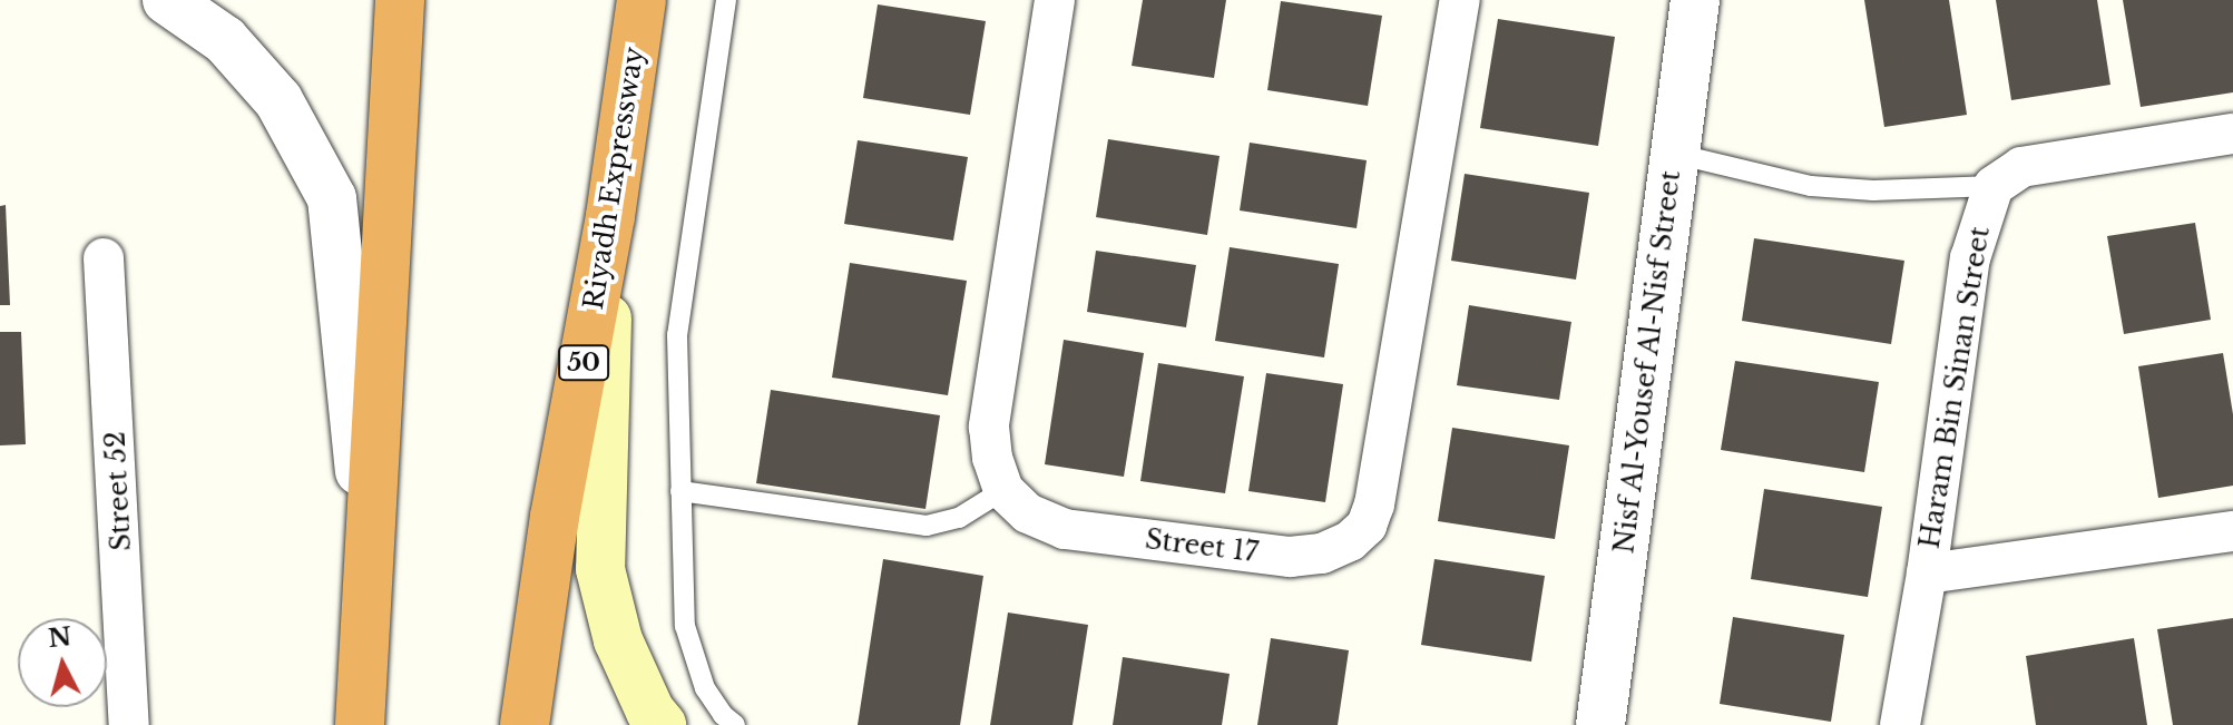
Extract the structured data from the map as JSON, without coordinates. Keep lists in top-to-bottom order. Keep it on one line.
{"streets":{"highway":["Riyadh Expressway","50"],"street":["Nisf Al-Yousef Al-Nisf Street","Haram Bin Sinan Street","Street 52","Street 17"]},"north":"top"}
